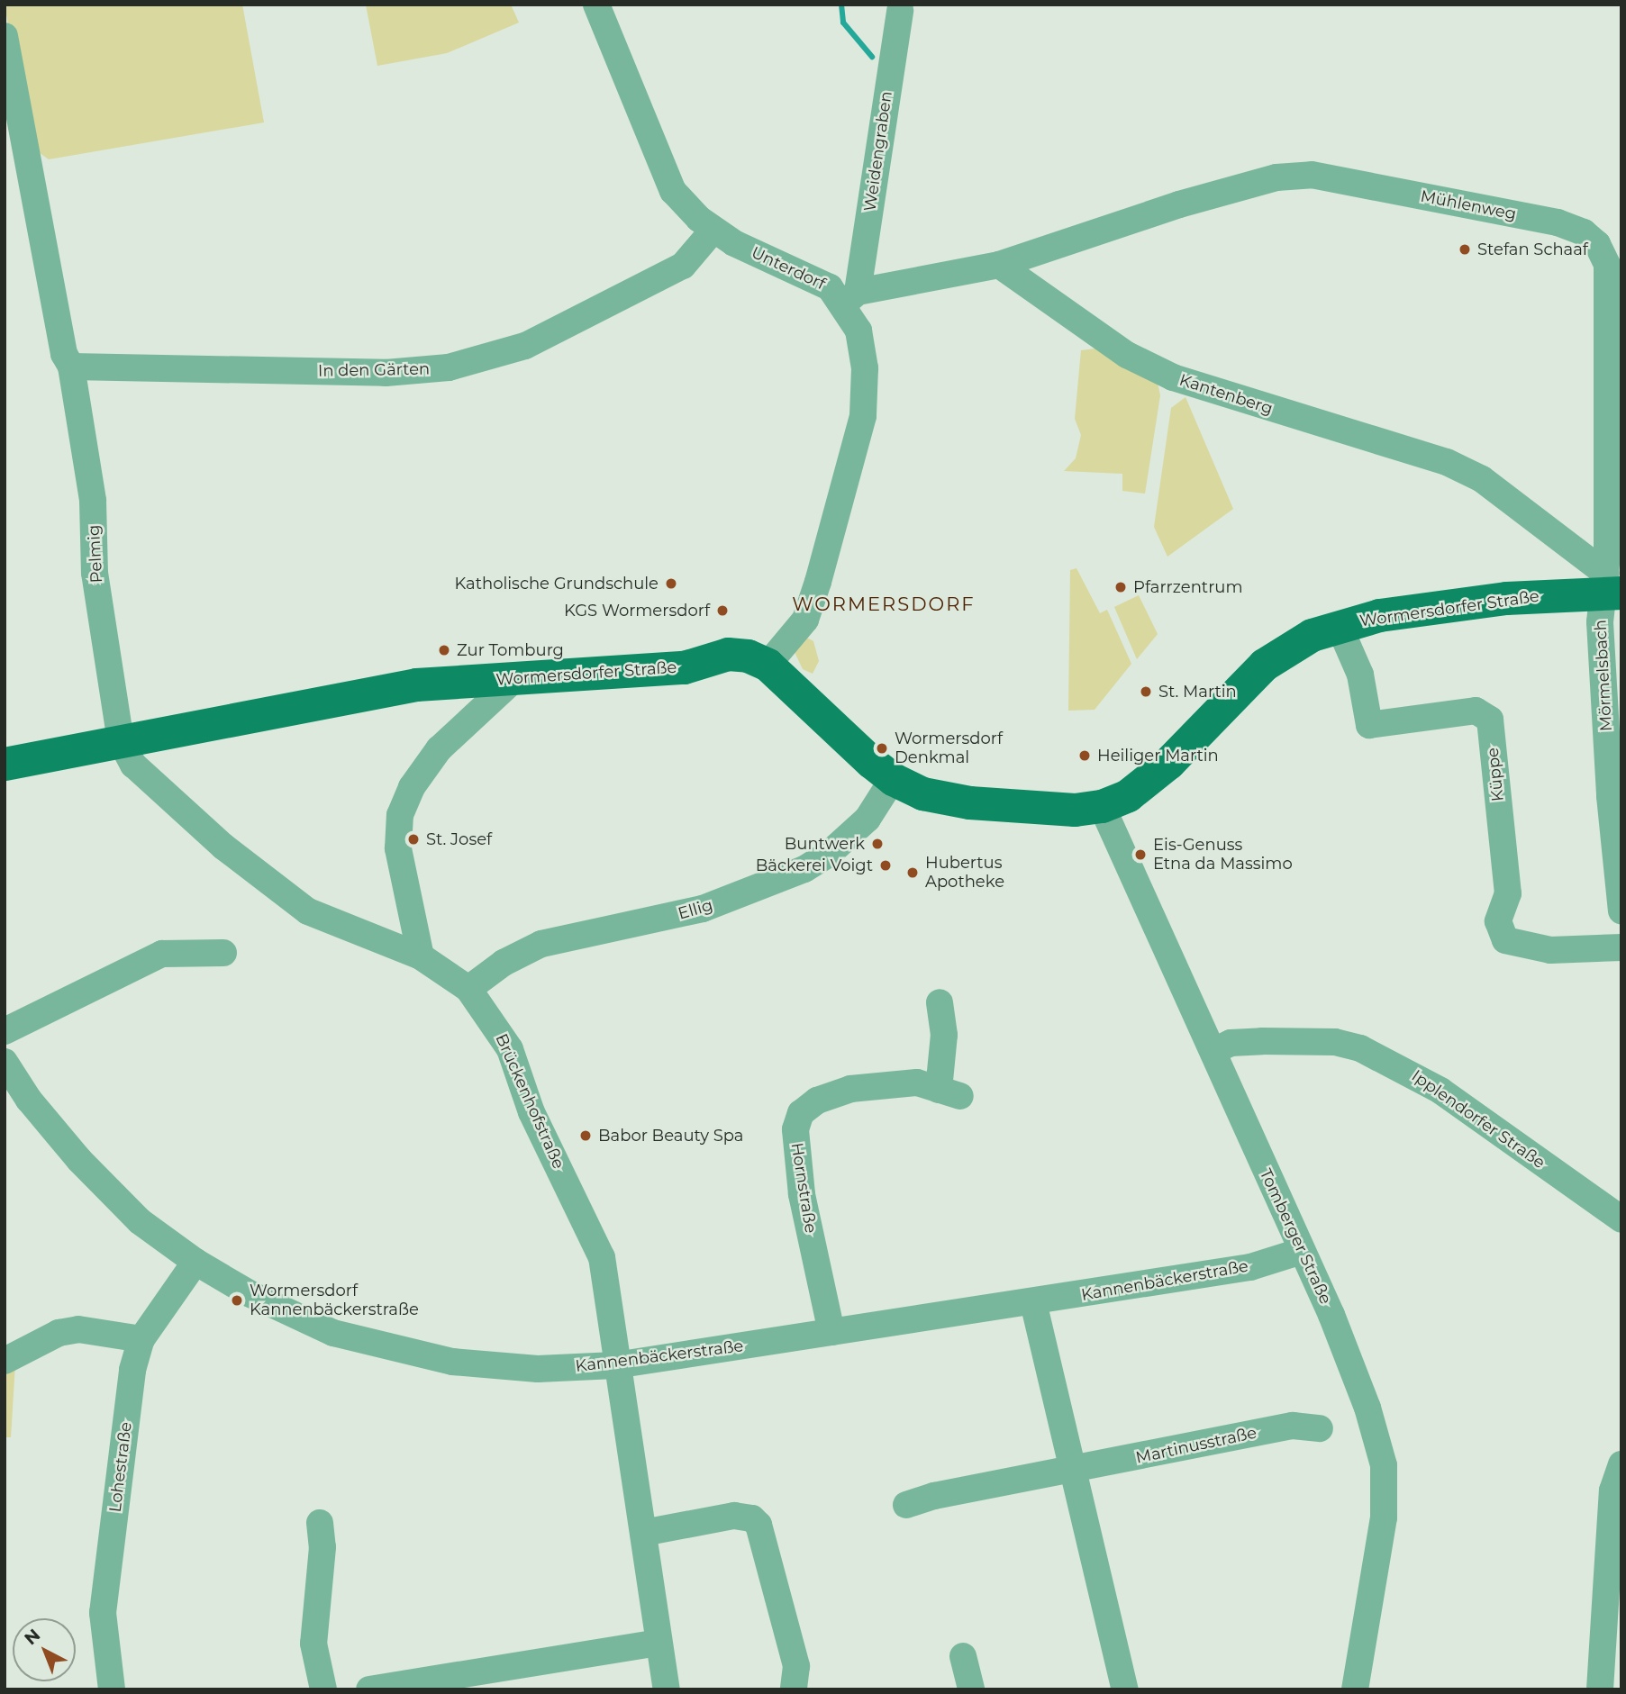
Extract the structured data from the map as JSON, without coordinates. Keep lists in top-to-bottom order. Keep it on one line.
{"streets":{"main road":["Wormersdorfer Straße"],"street":["Weidengraben","Mühlenweg","Unterdorf","In den Gärten","Kantenberg","Pelmig","Mörmelsbach","Küppe","Ellig","Brückenhofstraße","Ipplendorfer Straße","Hornstraße","Tomberger Straße","Kannenbäckerstraße","Martinusstraße","Lohestraße"]},"crossings":[["Weidengraben","Unterdorf"],["Mühlenweg","Kantenberg"],["Mühlenweg","Wormersdorfer Straße"],["Mühlenweg","Mörmelsbach"],["Unterdorf","In den Gärten"],["Unterdorf","Wormersdorfer Straße"],["In den Gärten","Pelmig"],["Kantenberg","Wormersdorfer Straße"],["Kantenberg","Mörmelsbach"],["Pelmig","Wormersdorfer Straße"],["Pelmig","Brückenhofstraße"],["Wormersdorfer Straße","Mörmelsbach"],["Wormersdorfer Straße","Küppe"],["Wormersdorfer Straße","Ellig"],["Wormersdorfer Straße","Brückenhofstraße"],["Wormersdorfer Straße","Tomberger Straße"],["Ellig","Brückenhofstraße"],["Brückenhofstraße","Kannenbäckerstraße"],["Ipplendorfer Straße","Tomberger Straße"],["Hornstraße","Kannenbäckerstraße"],["Tomberger Straße","Kannenbäckerstraße"],["Kannenbäckerstraße","Lohestraße"]],"districts":["WORMERSDORF"],"places":["Stefan Schaaf","Katholische Grundschule","Pfarrzentrum","KGS Wormersdorf","Zur Tomburg","St. Martin","Wormersdorf Denkmal","Heiliger Martin","St. Josef","Buntwerk","Eis-Genuss Etna da Massimo","Bäckerei Voigt","Hubertus Apotheke","Babor Beauty Spa","Wormersdorf Kannenbäckerstraße"],"north":"top left"}
